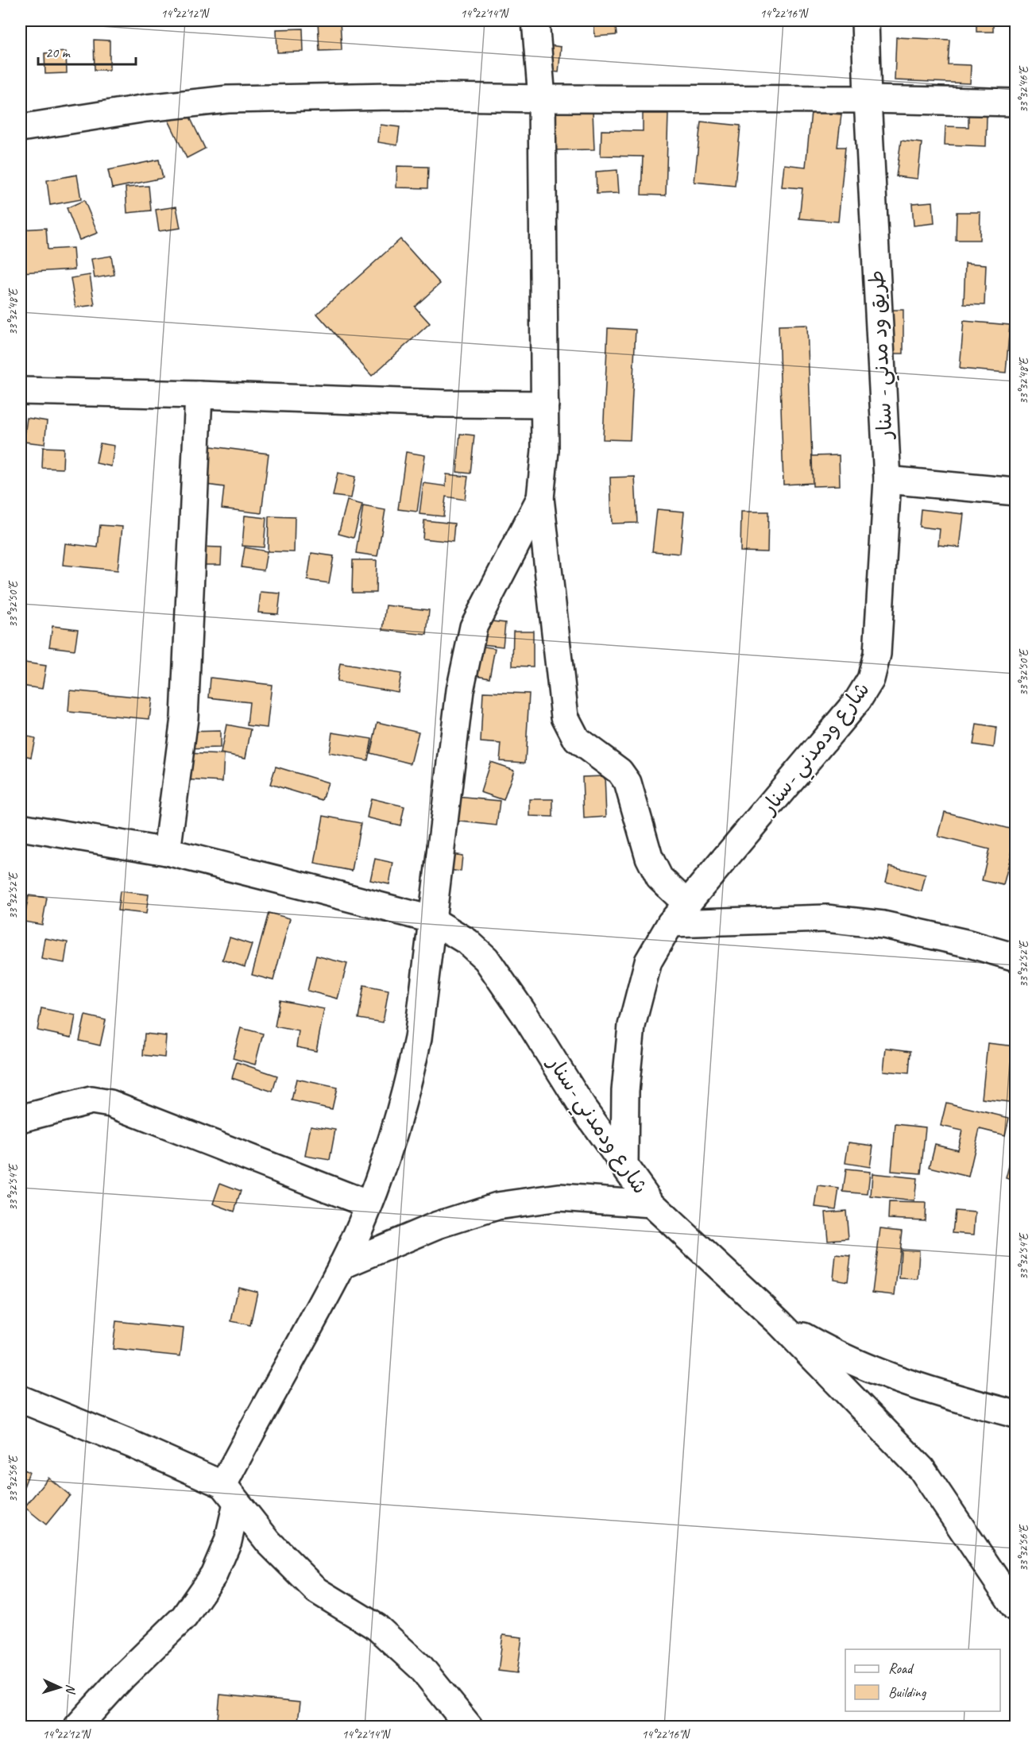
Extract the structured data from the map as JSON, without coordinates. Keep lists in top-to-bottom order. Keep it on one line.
{"streets":{"street":["طريق ود مدني - سنار","شارع ودمدني -سنار"]},"crossings":[["طريق ود مدني - سنار","شارع ودمدني -سنار"]],"legend":["Road","Building"],"scale_bar":"20 m","north":"right","coordinates":["14°22'12\"N","14°22'14\"N","14°22'16\"N","33°32'46\"E","33°32'48\"E","33°32'50\"E","33°32'52\"E","33°32'54\"E","33°32'56\"E"]}
